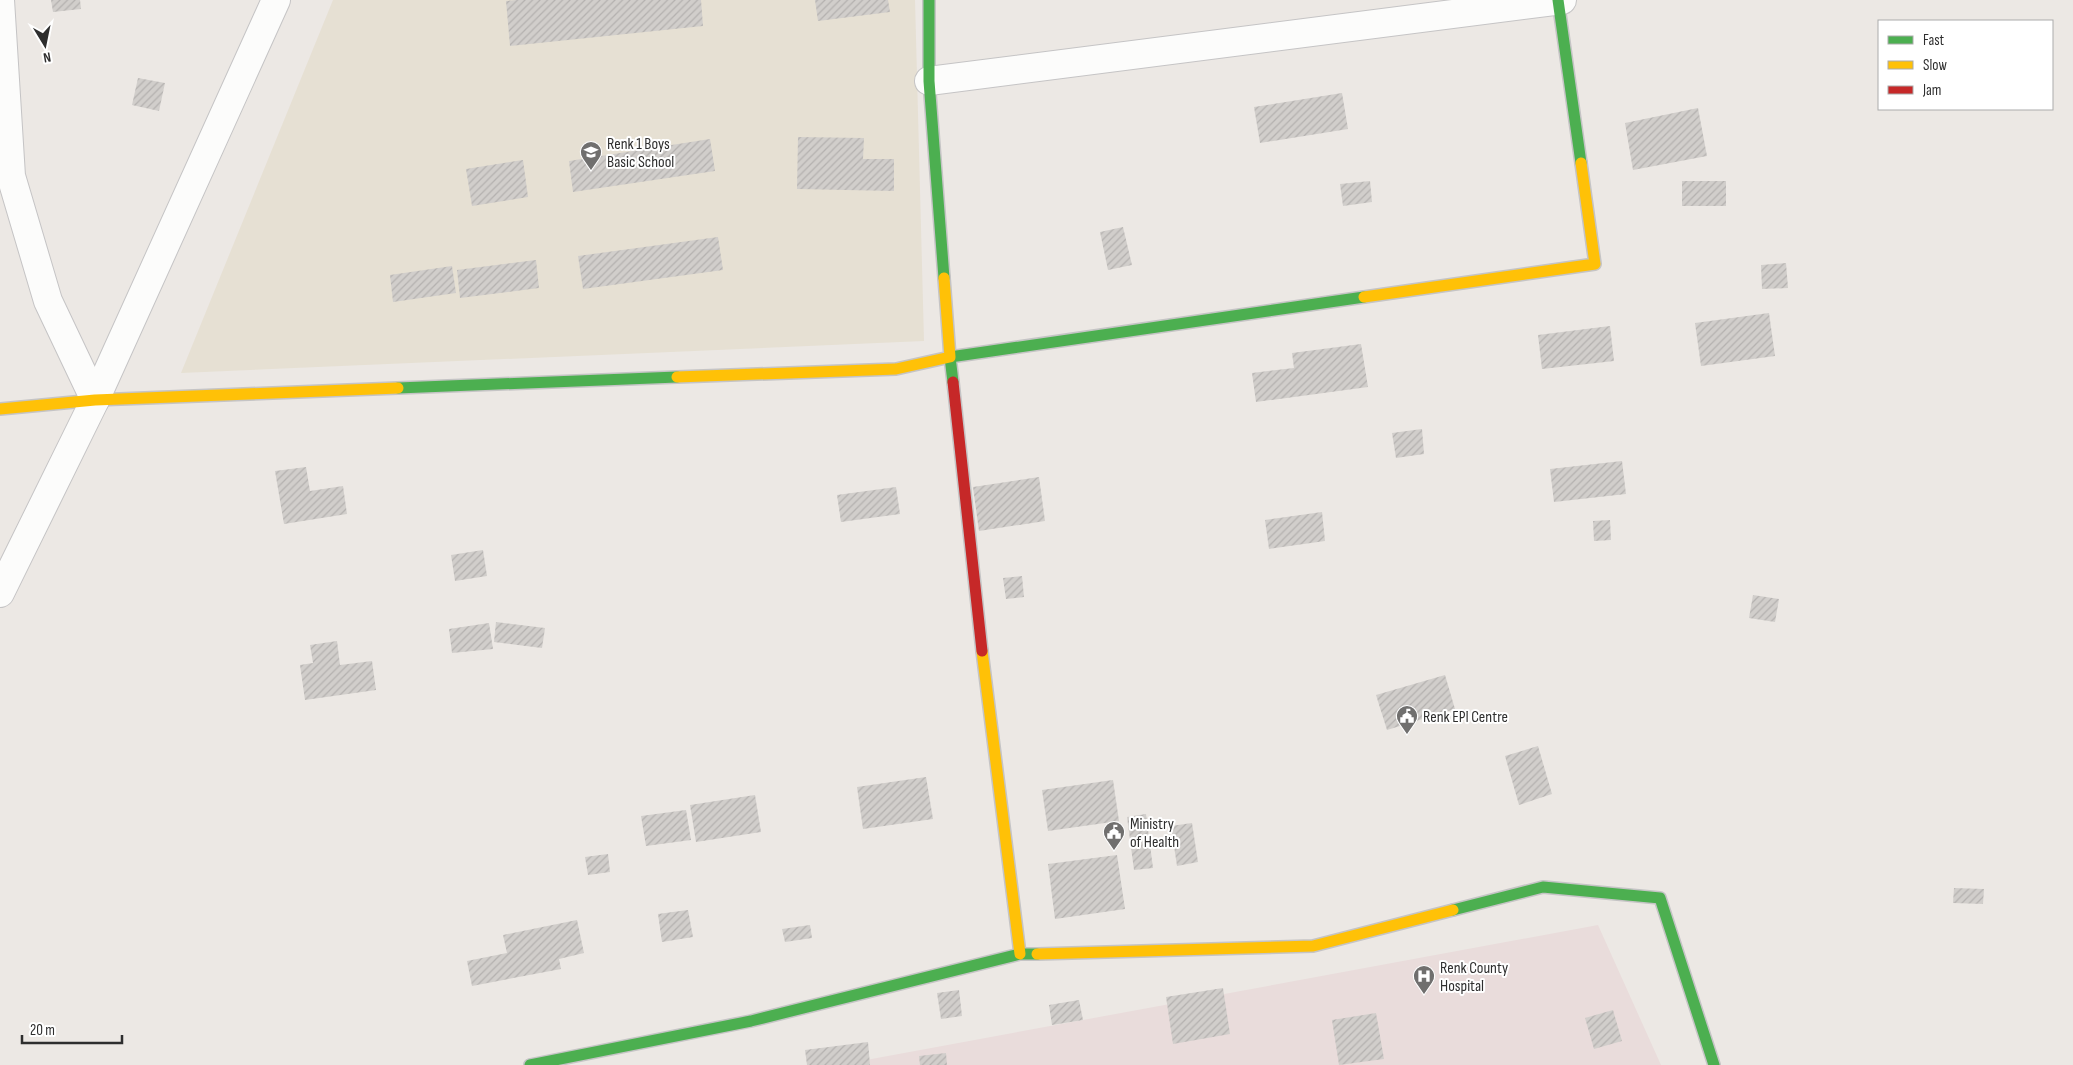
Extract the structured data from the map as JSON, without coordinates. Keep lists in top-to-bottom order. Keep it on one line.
{"places":{"school or university":["Renk 1 Boys Basic School"],"public building":["Renk EPI Centre","Ministry of Health"],"hospital":["Renk County Hospital"]},"legend":["Fast","Slow","Jam"],"scale_bar":"20 m","north":"bottom"}
